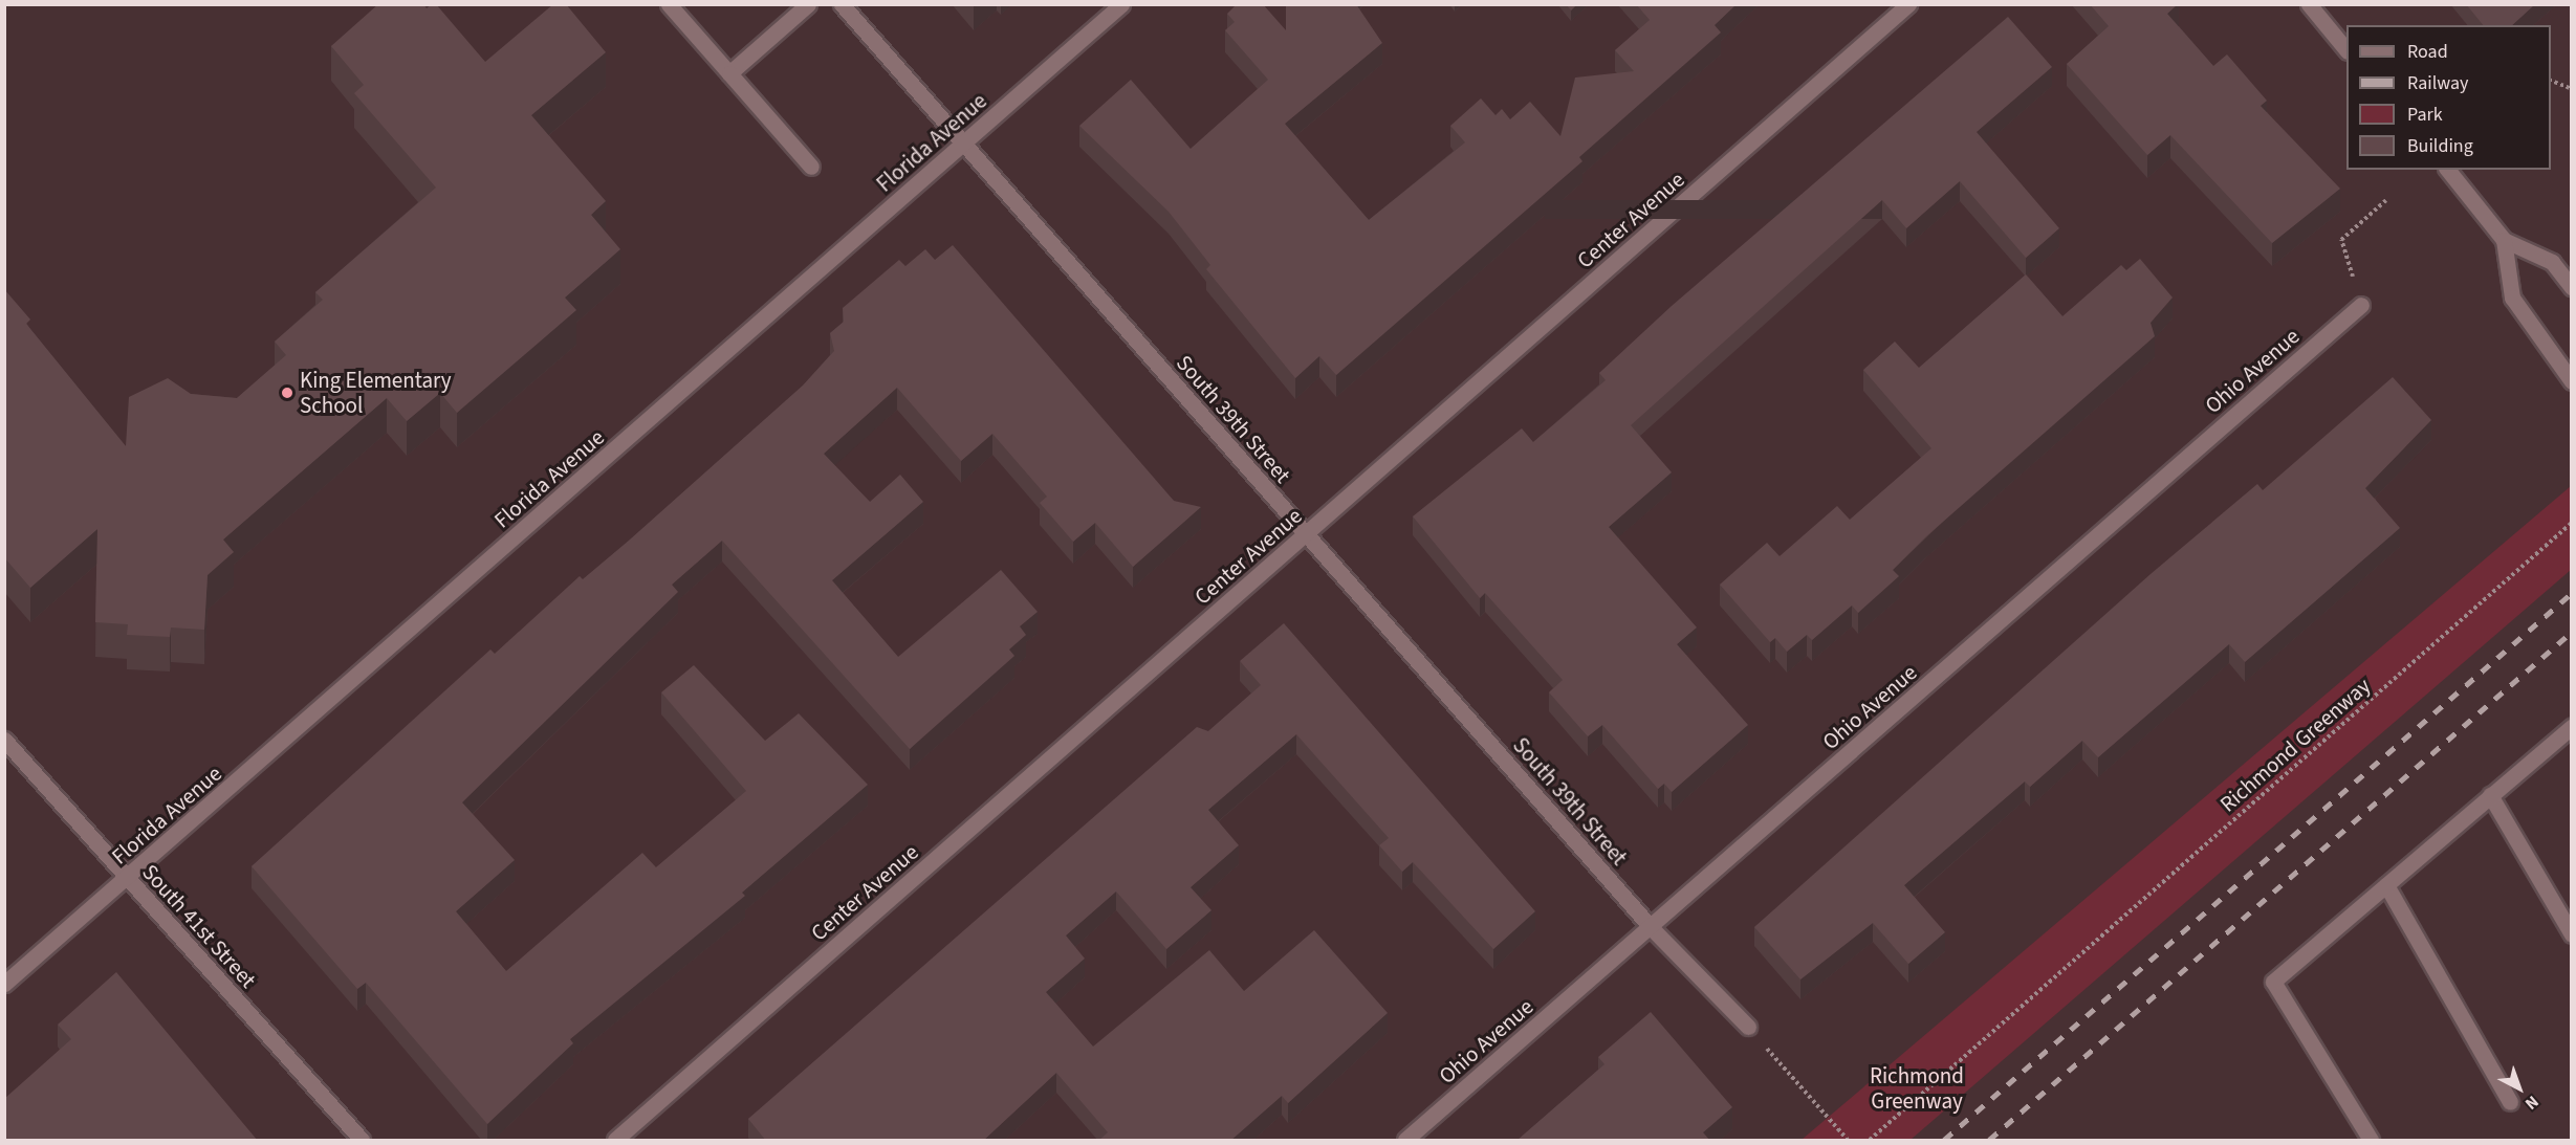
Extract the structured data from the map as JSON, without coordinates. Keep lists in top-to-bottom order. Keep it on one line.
{"streets":{"street":["Florida Avenue","Center Avenue","Ohio Avenue","South 39th Street","South 41st Street"],"path":["Richmond Greenway"]},"crossings":[["Florida Avenue","South 39th Street"],["Florida Avenue","South 41st Street"],["Center Avenue","South 39th Street"],["Ohio Avenue","South 39th Street"]],"parks":["Richmond Greenway"],"places":["King Elementary School"],"legend":["Road","Railway","Park","Building"],"north":"bottom right"}
